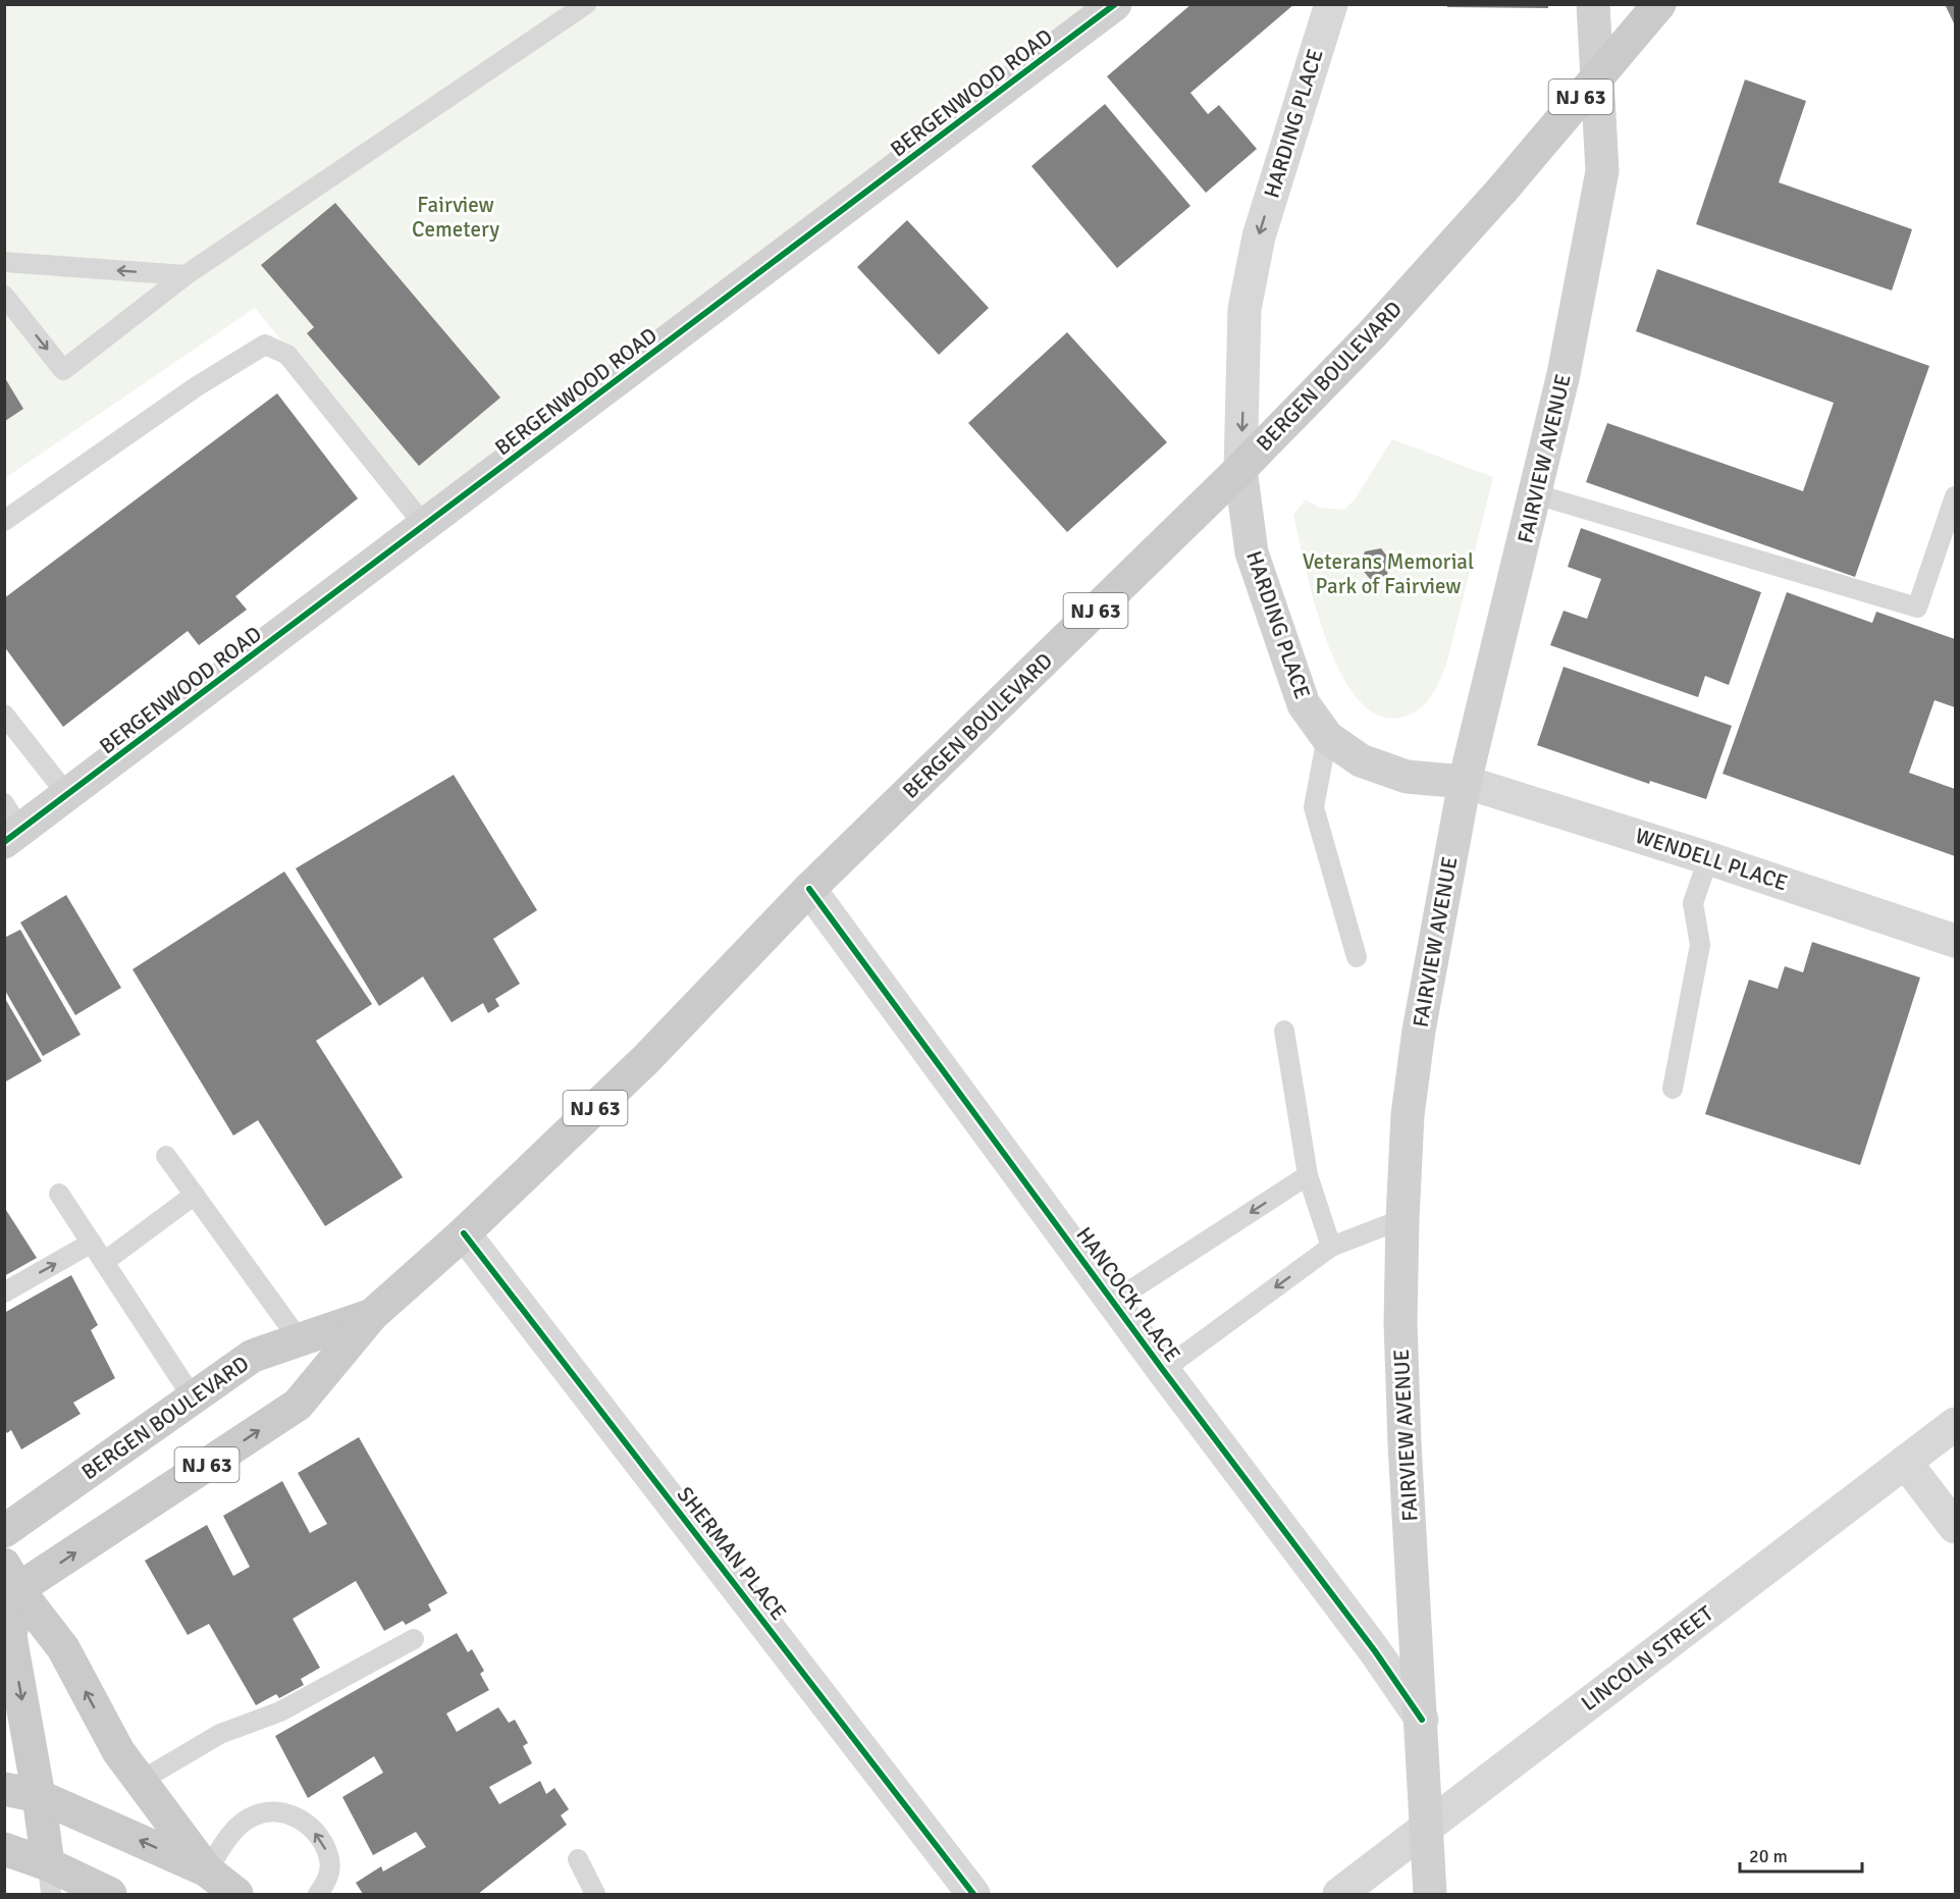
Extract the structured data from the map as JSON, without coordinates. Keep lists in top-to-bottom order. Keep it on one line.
{"streets":{"main road":["BERGENWOOD ROAD","NJ 63","HARDING PLACE","BERGEN BOULEVARD","FAIRVIEW AVENUE"],"street":["WENDELL PLACE","HANCOCK PLACE","SHERMAN PLACE","LINCOLN STREET"]},"crossings":[["HARDING PLACE","BERGEN BOULEVARD"],["HARDING PLACE","FAIRVIEW AVENUE"],["HARDING PLACE","WENDELL PLACE"],["BERGEN BOULEVARD","HANCOCK PLACE"],["BERGEN BOULEVARD","SHERMAN PLACE"],["FAIRVIEW AVENUE","WENDELL PLACE"],["FAIRVIEW AVENUE","HANCOCK PLACE"],["FAIRVIEW AVENUE","LINCOLN STREET"]],"one_way":["HARDING PLACE"],"parks":["Fairview Cemetery","Veterans Memorial Park of Fairview"],"scale_bar":"20 m"}
